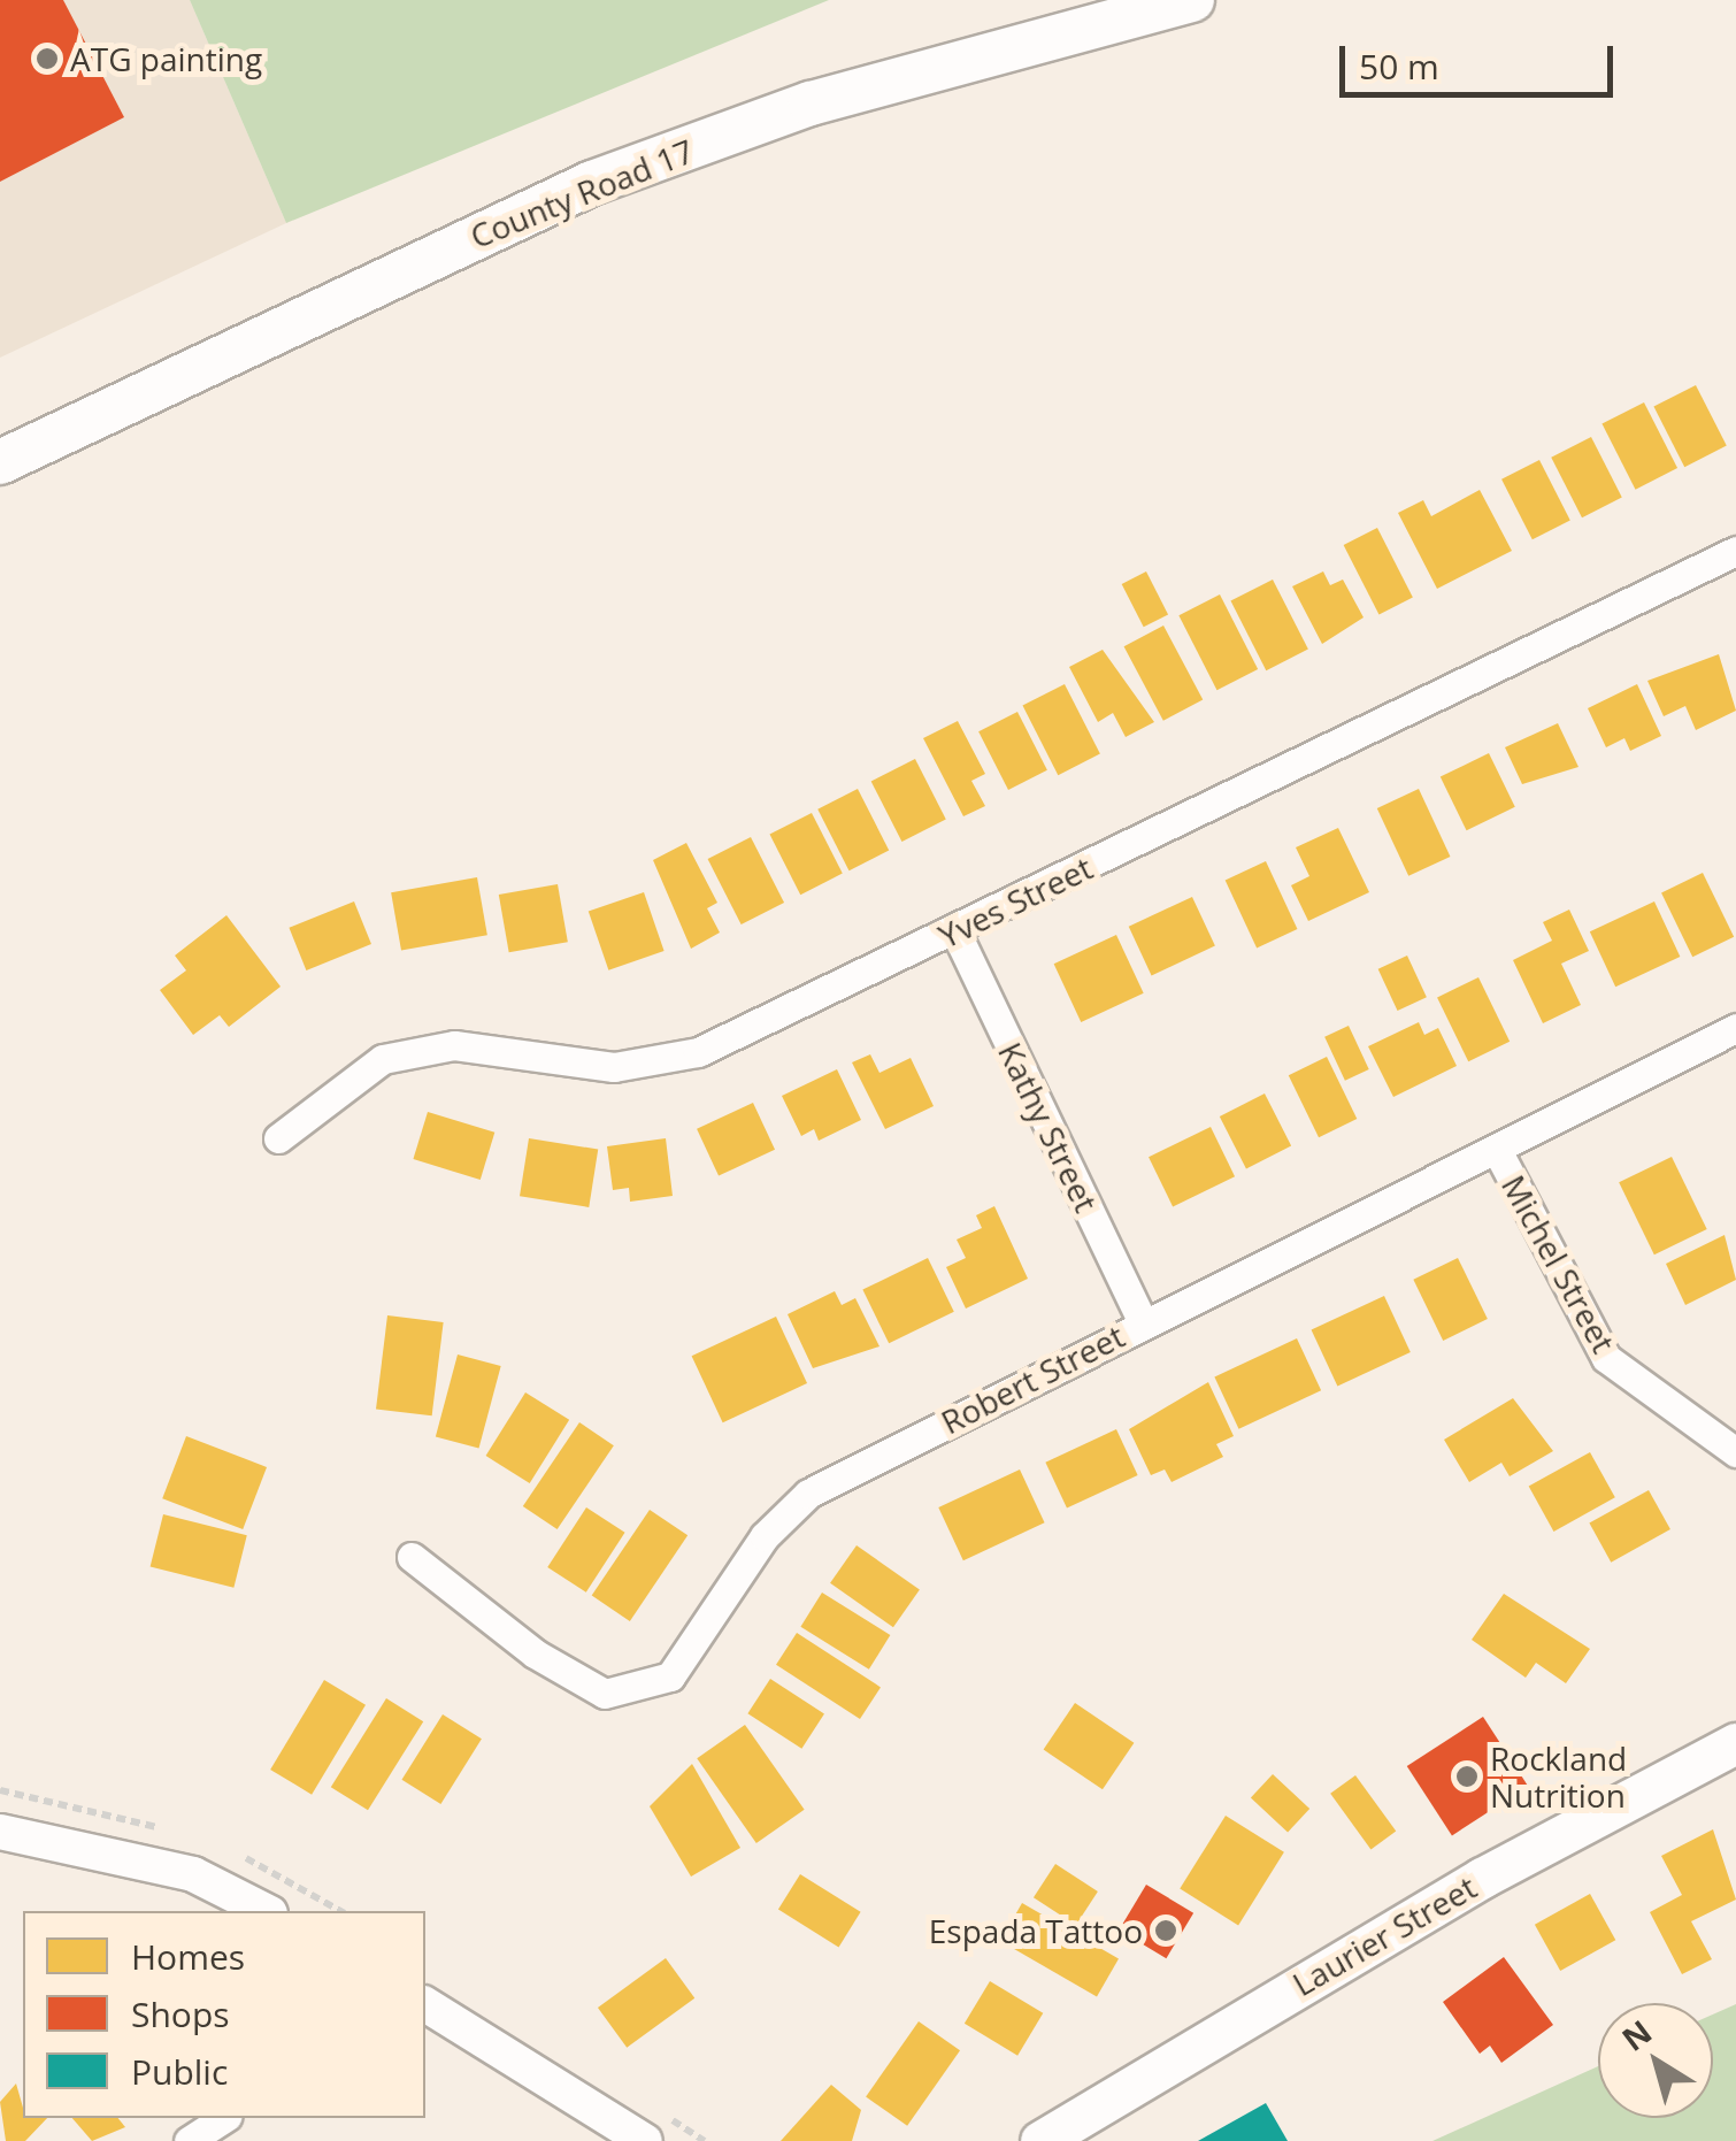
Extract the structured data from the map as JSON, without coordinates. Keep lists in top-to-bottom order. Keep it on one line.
{"streets":{"main road":["County Road 17","Laurier Street"],"street":["Yves Street","Kathy Street","Michel Street","Robert Street"]},"crossings":[["Yves Street","Kathy Street"],["Kathy Street","Robert Street"],["Michel Street","Robert Street"]],"places":["ATG painting","Rockland Nutrition","Espada Tattoo"],"legend":["Homes","Shops","Public"],"scale_bar":"50 m","north":"top left"}
